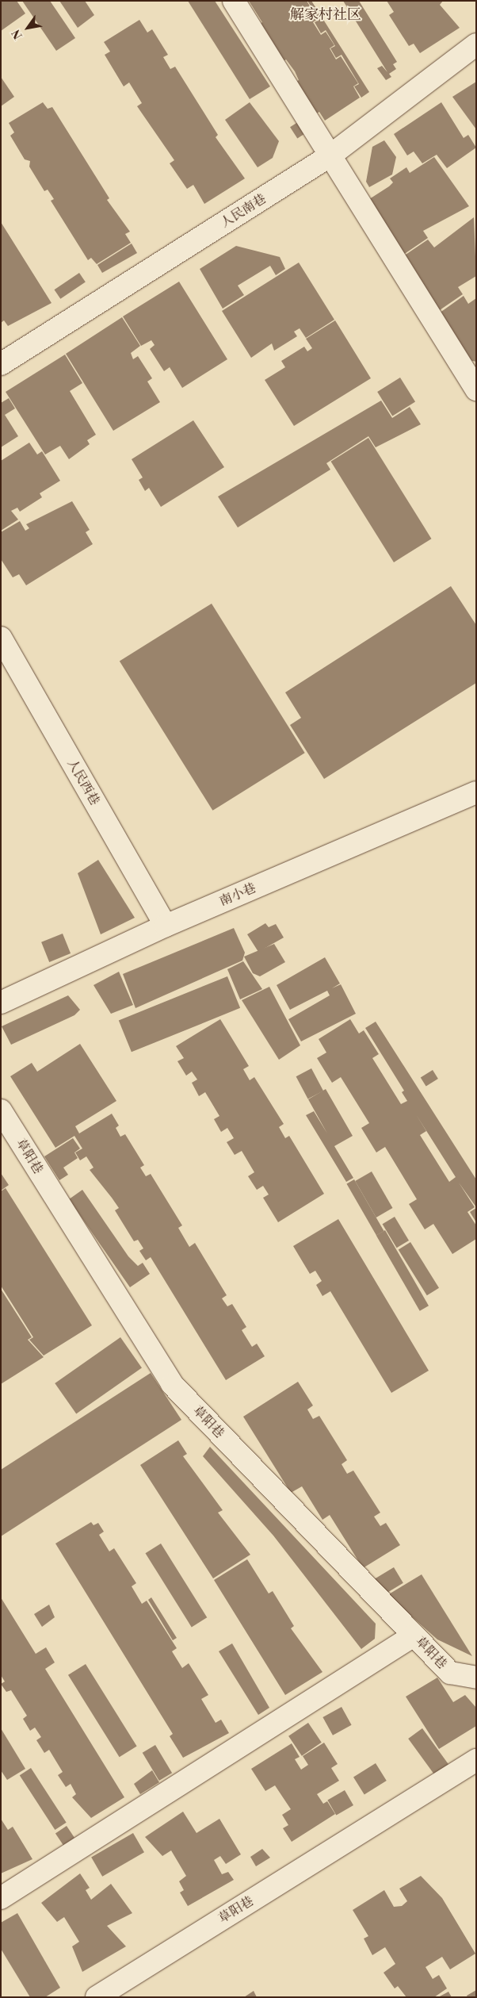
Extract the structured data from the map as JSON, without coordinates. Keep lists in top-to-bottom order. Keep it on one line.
{"streets":{"street":["人民南巷","人民西巷","南小巷","草阳巷"]},"crossings":[["人民西巷","南小巷"]],"districts":["解家村社区"],"north":"bottom left"}
